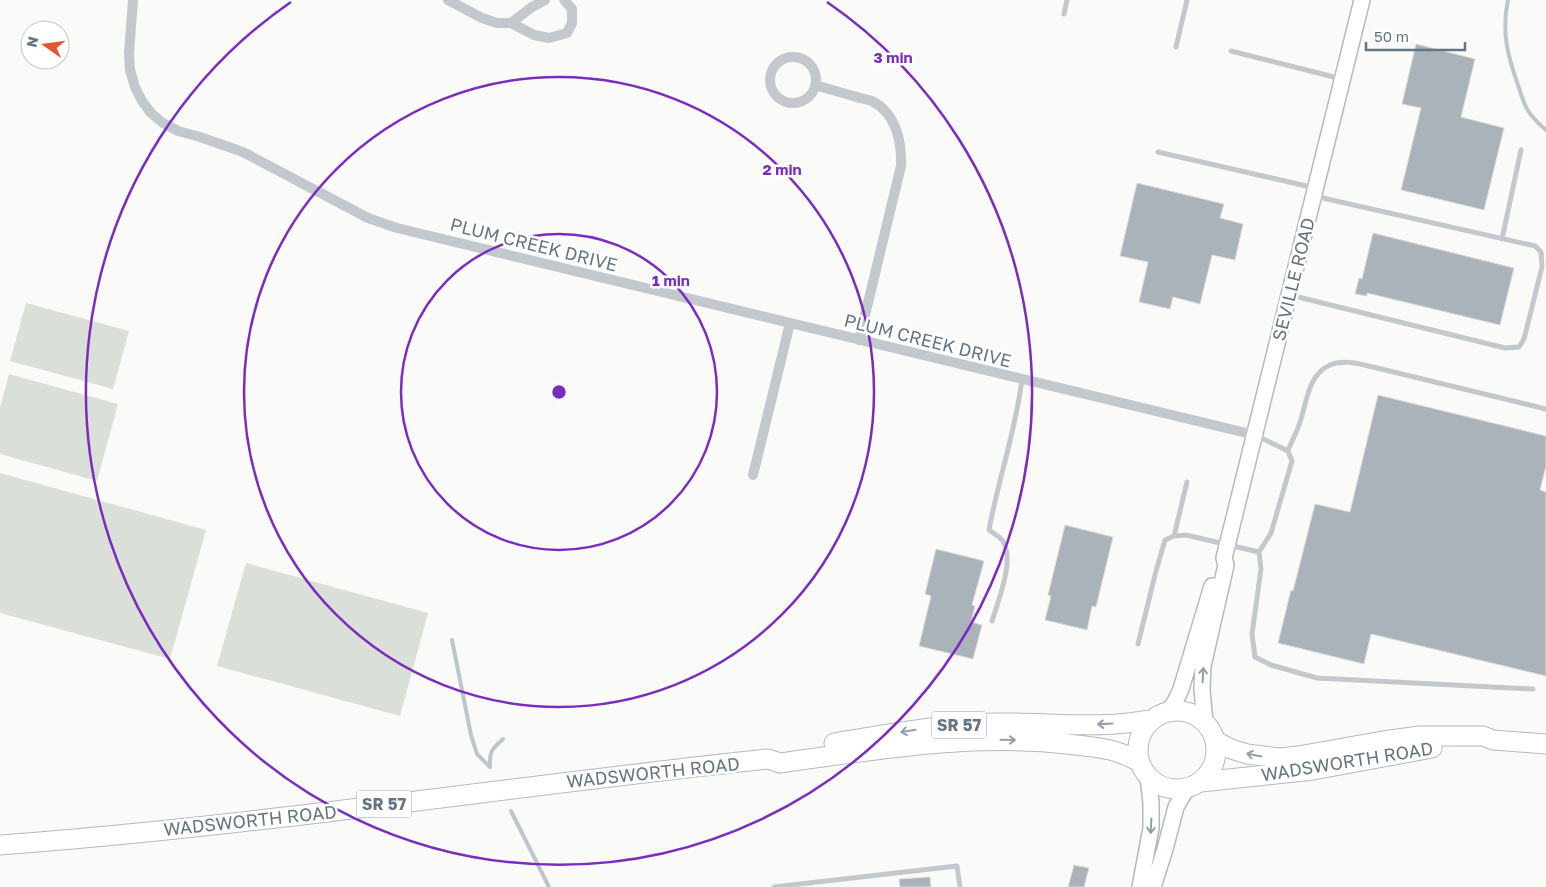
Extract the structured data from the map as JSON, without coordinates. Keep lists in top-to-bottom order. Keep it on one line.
{"streets":{"highway":["SR 57","WADSWORTH ROAD"],"street":["PLUM CREEK DRIVE","SEVILLE ROAD"]},"crossings":[["PLUM CREEK DRIVE","SEVILLE ROAD"],["SEVILLE ROAD","WADSWORTH ROAD"]],"scale_bar":"50 m","north":"left","rings":["3 min","2 min","1 min"]}
